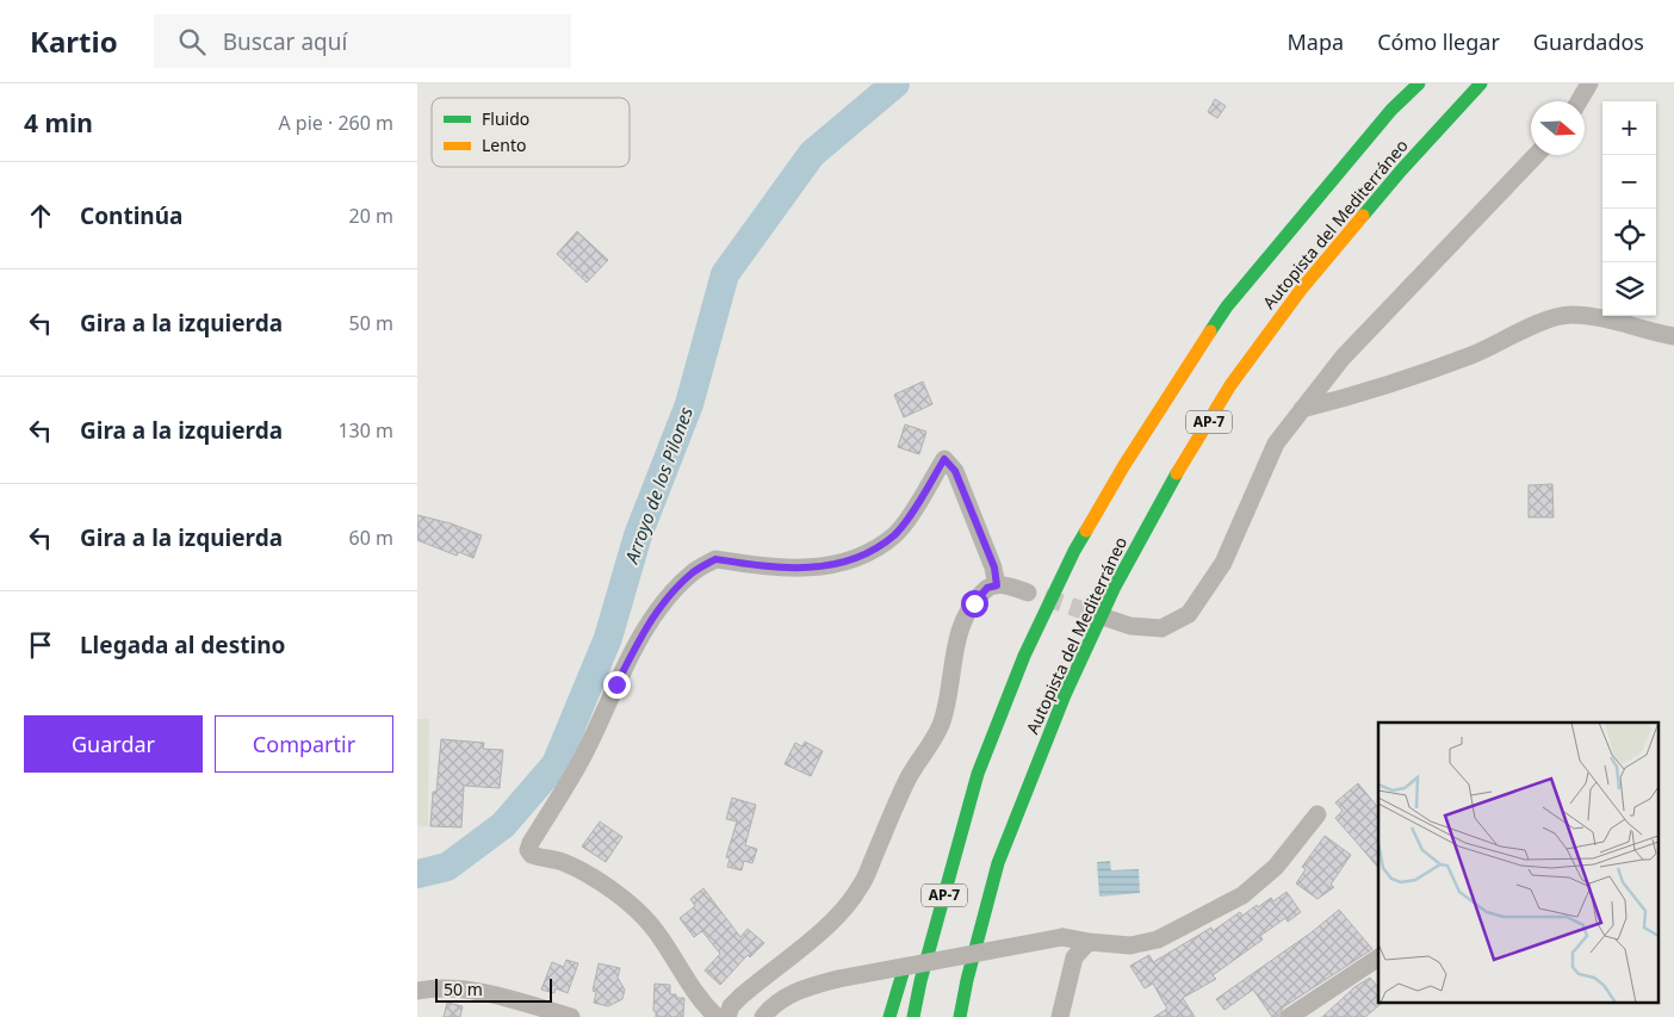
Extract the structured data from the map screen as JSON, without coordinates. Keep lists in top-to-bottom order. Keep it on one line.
{"streets":{"highway":["Autopista del Mediterráneo","AP-7"]},"water":["Arroyo de los Pilones"],"legend":["Fluido","Lento"],"scale_bar":"50 m","north":"right","page":{"header":"Kartio","search":"Buscar aquí","nav":["Mapa","Cómo llegar","Guardados"],"heading":["4 min","A pie · 260 m"],"map_buttons":["+","−"],"list":[["Continúa","20 m"],["Gira a la izquierda","50 m"],["Gira a la izquierda","130 m"],["Gira a la izquierda","60 m"],"Llegada al destino"],"buttons":["Guardar","Compartir"],"scale":"50 m"}}
